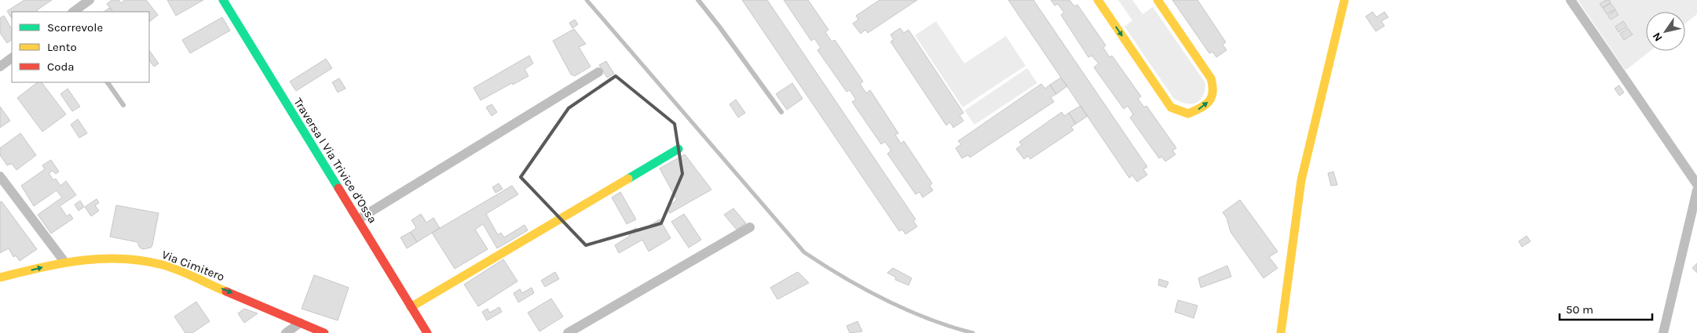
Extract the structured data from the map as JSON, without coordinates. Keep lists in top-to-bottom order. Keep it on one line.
{"streets":{"street":["Traversa I Via Trivice d'Ossa","Via Cimitero"]},"one_way":["Via Cimitero"],"legend":["Scorrevole","Lento","Coda"],"scale_bar":"50 m","north":"bottom left"}
